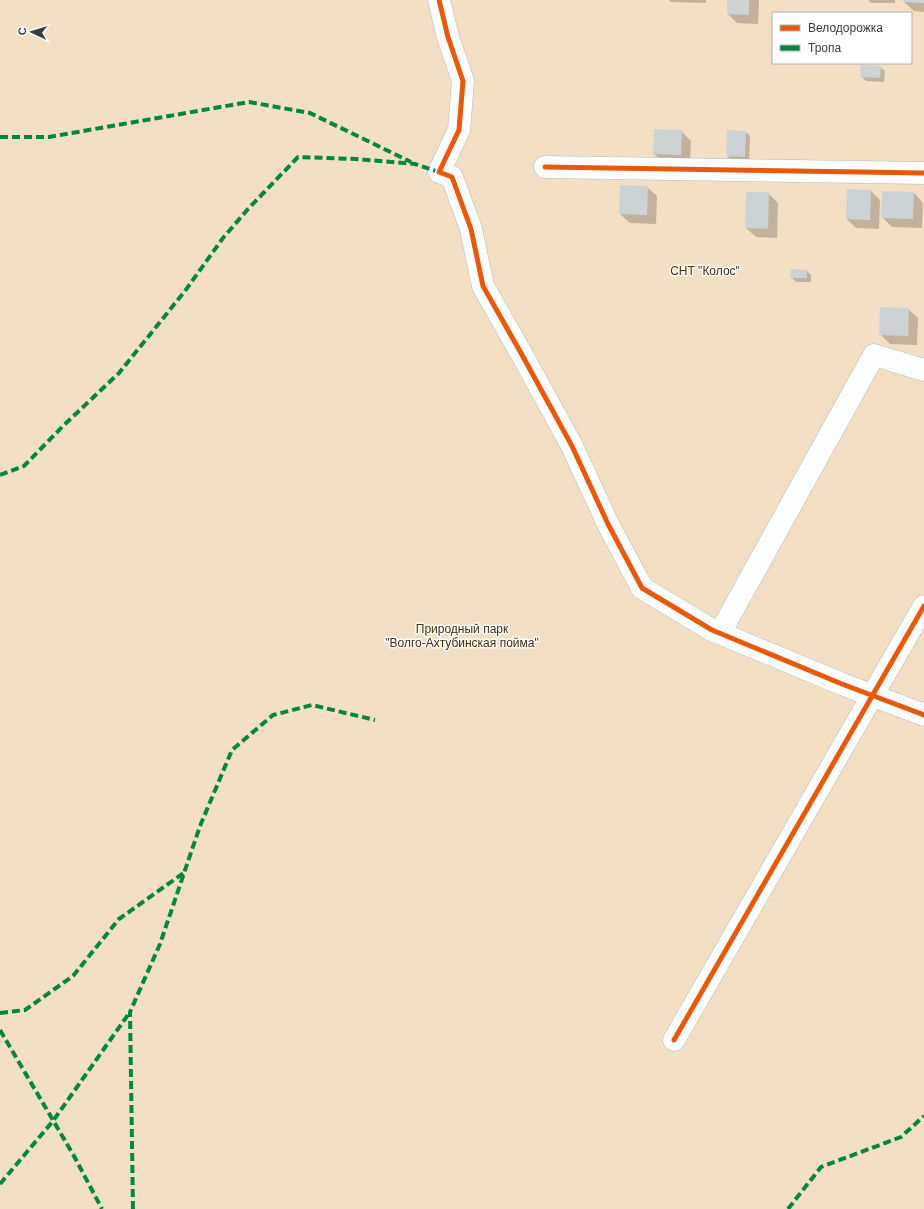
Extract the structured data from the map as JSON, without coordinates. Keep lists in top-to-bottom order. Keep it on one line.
{"parks":["СНТ \"Колос\"","Природный парк \"Волго-Ахтубинская пойма\""],"legend":["Велодорожка","Тропа"],"north":"left"}
